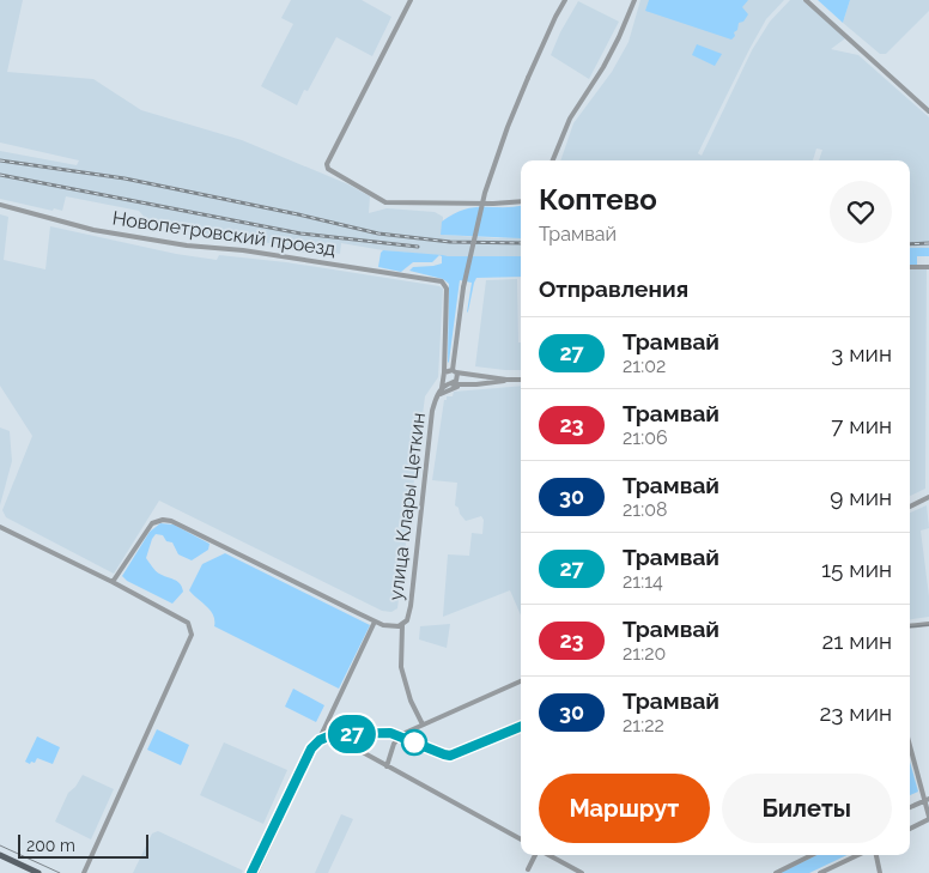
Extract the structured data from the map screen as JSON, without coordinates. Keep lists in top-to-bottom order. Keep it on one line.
{"streets":{"street":["Новопетровский проезд","улица Клары Цеткин"]},"crossings":[["Новопетровский проезд","улица Клары Цеткин"]],"lines":["tram line 27"],"scale_bar":"200 m","page":{"on_map":"27","heading":[["Коптево","Трамвай"],"Отправления"],"list":[{"mark":"27","name":"Трамвай","note":"21:02","value":"3 мин"},{"mark":"23","name":"Трамвай","note":"21:06","value":"7 мин"},{"mark":"30","name":"Трамвай","note":"21:08","value":"9 мин"},{"mark":"27","name":"Трамвай","note":"21:14","value":"15 мин"},{"mark":"23","name":"Трамвай","note":"21:20","value":"21 мин"},{"mark":"30","name":"Трамвай","note":"21:22","value":"23 мин"}],"buttons":["Маршрут","Билеты"],"scale":"200 m"}}
